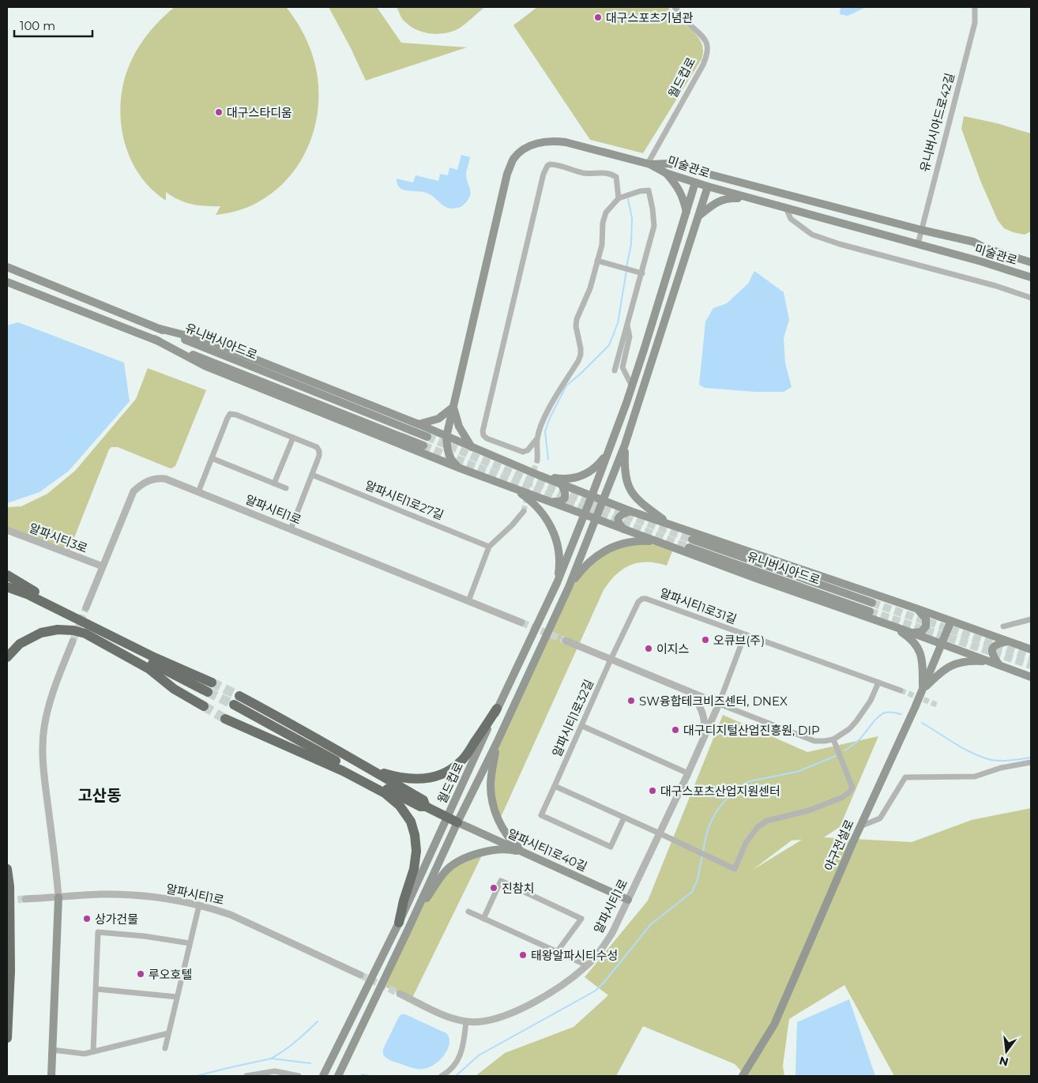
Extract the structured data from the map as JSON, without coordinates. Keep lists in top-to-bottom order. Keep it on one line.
{"streets":{"main road":["월드컵로","미술관로","유니버시아드로","야구전설로","알파시티1로40길"],"street":["유니버시아드로42길","알파시티1로27길","알파시티1로","알파시티3로","알파시티1로31길","알파시티1로32길"]},"crossings":[["월드컵로","미술관로"],["월드컵로","알파시티1로40길"],["유니버시아드로42길","미술관로"],["알파시티1로","알파시티3로"],["알파시티1로","알파시티1로31길"],["알파시티1로","알파시티1로40길"],["알파시티1로31길","알파시티1로32길"]],"districts":["고산동"],"places":["대구스포츠기념관","대구스타디움","오큐브(주)","이지스","SW융합테크비즈센터, DNEX","대구디지털산업진흥원, DIP","대구스포츠산업지원센터","진참치","상가건물","태왕알파시티수성","루오호텔"],"scale_bar":"100 m","north":"bottom"}
